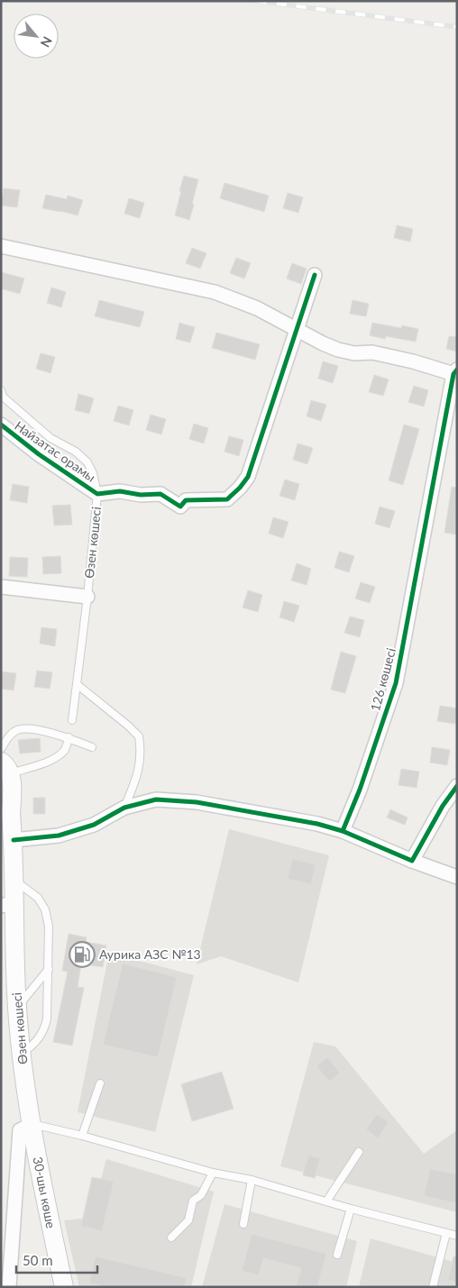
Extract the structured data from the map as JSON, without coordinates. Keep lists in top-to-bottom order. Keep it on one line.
{"streets":{"main road":["Өзен көшесі","30-шы көше"],"street":["Найзатас орамы","126 көшесі"]},"crossings":[["Найзатас орамы","Өзен көшесі"],["Өзен көшесі","30-шы көше"]],"places":{"fuel station":["Аурика АЗС №13"]},"scale_bar":"50 m","north":"bottom right"}
